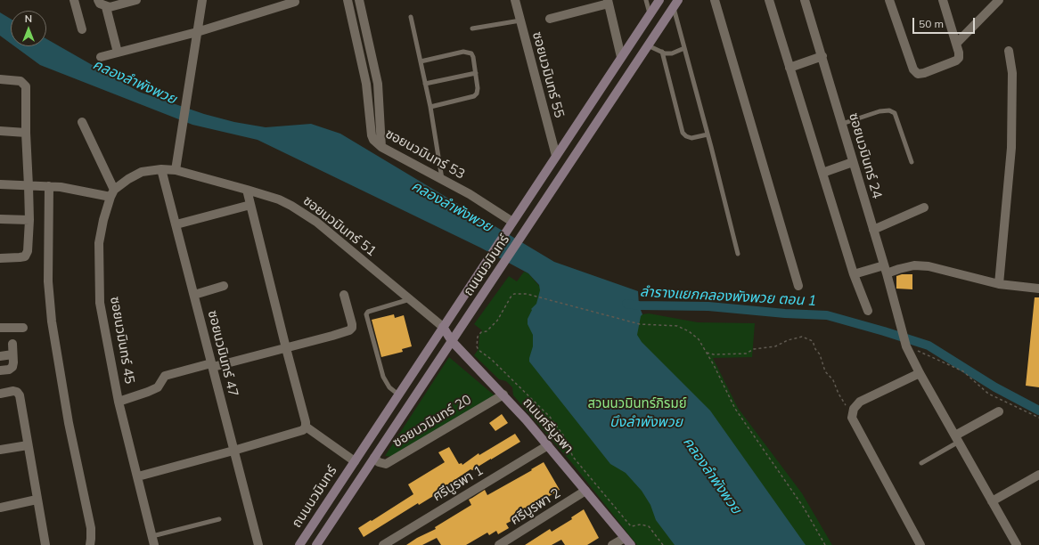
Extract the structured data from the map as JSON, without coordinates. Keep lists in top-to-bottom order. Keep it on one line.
{"streets":{"main road":["ถนนนวมินทร์","ถนนศรีบูรพา"],"street":["ซอยนวมินทร์ 55","ซอยนวมินทร์ 53","ซอยนวมินทร์ 24","ซอยนวมินทร์ 51","ซอยนวมินทร์ 45","ซอยนวมินทร์ 47","ซอยนวมินทร์ 20","ศรีบูรพา 1","ศรีบูรพา 2"]},"crossings":[["ซอยนวมินทร์ 55","ถนนนวมินทร์"],["ซอยนวมินทร์ 53","ถนนนวมินทร์"],["ซอยนวมินทร์ 51","ถนนนวมินทร์"],["ซอยนวมินทร์ 51","ซอยนวมินทร์ 47"],["ซอยนวมินทร์ 51","ถนนศรีบูรพา"],["ถนนนวมินทร์","ซอยนวมินทร์ 20"],["ถนนนวมินทร์","ถนนศรีบูรพา"],["ซอยนวมินทร์ 20","ถนนศรีบูรพา"],["ถนนศรีบูรพา","ศรีบูรพา 1"],["ถนนศรีบูรพา","ศรีบูรพา 2"]],"water":["คลองลำพังพวย","ลำรางแยกคลองพังพวย ตอน 1","บึงลำพังพวย"],"parks":["สวนนวมินทร์ภิรมย์"],"scale_bar":"50 m","north":"top"}
